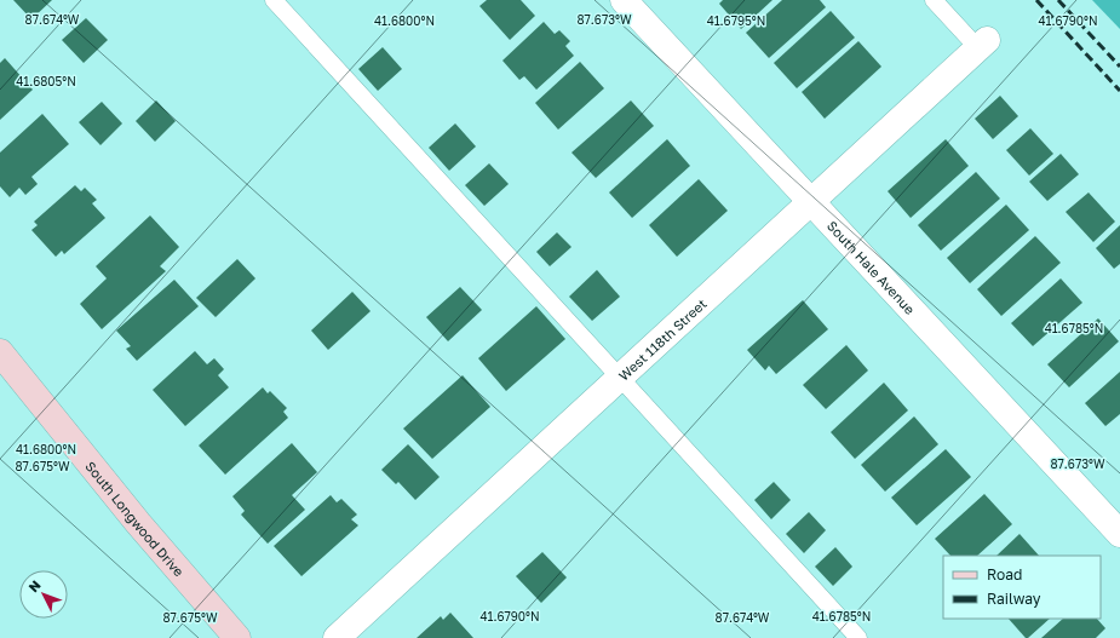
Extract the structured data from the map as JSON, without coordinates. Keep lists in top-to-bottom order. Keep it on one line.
{"streets":{"street":["South Hale Avenue","West 118th Street","South Longwood Drive"]},"crossings":[["South Hale Avenue","West 118th Street"]],"legend":["Road","Railway"],"north":"top left","coordinates":["87.674°W","87.673°W","41.6800°N","41.6795°N","41.6790°N","41.6805°N","41.6785°N","87.675°W"]}
